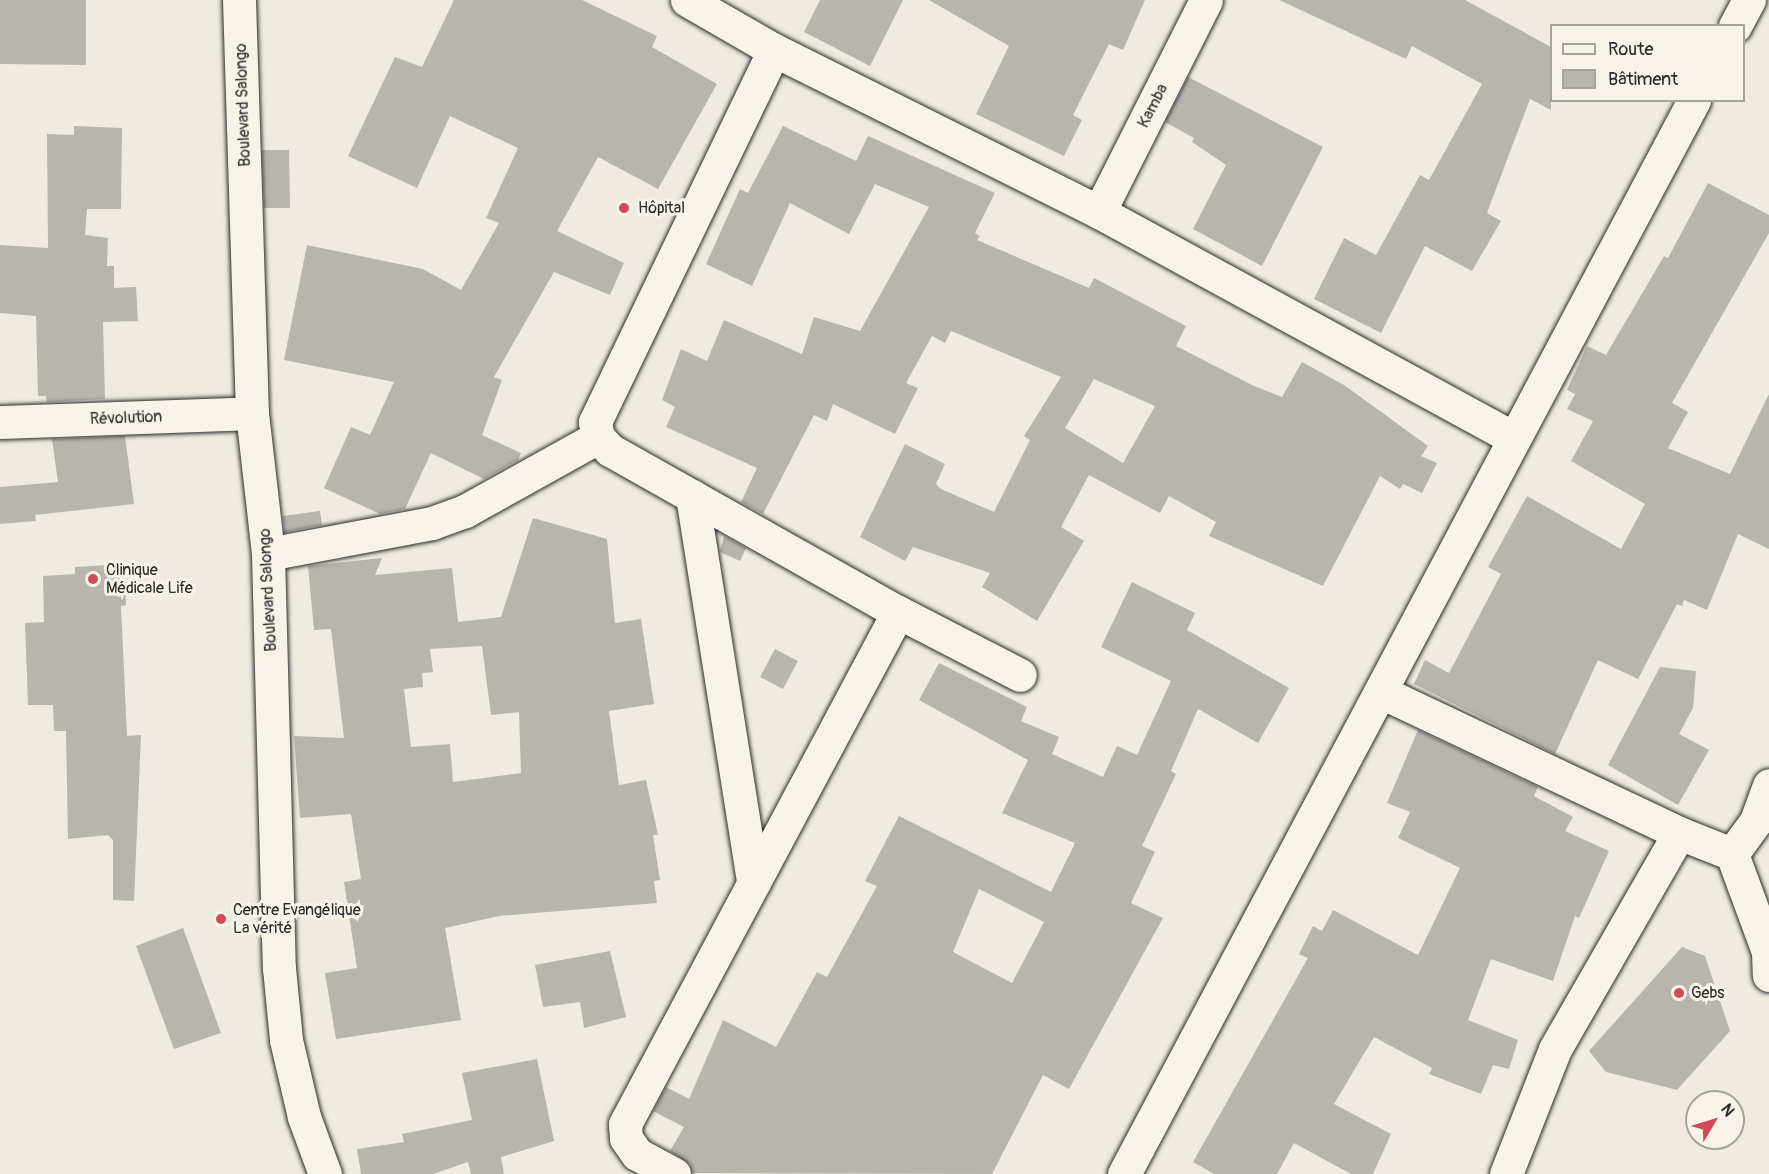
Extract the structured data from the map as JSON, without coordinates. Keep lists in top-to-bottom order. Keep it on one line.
{"streets":{"street":["Boulevard Salongo","Kamba","Révolution"]},"crossings":[["Boulevard Salongo","Révolution"]],"places":["Hôpital","Clinique Médicale Life","Centre Evangélique La vérité","Gebs"],"legend":["Route","Bâtiment"],"north":"top right"}
